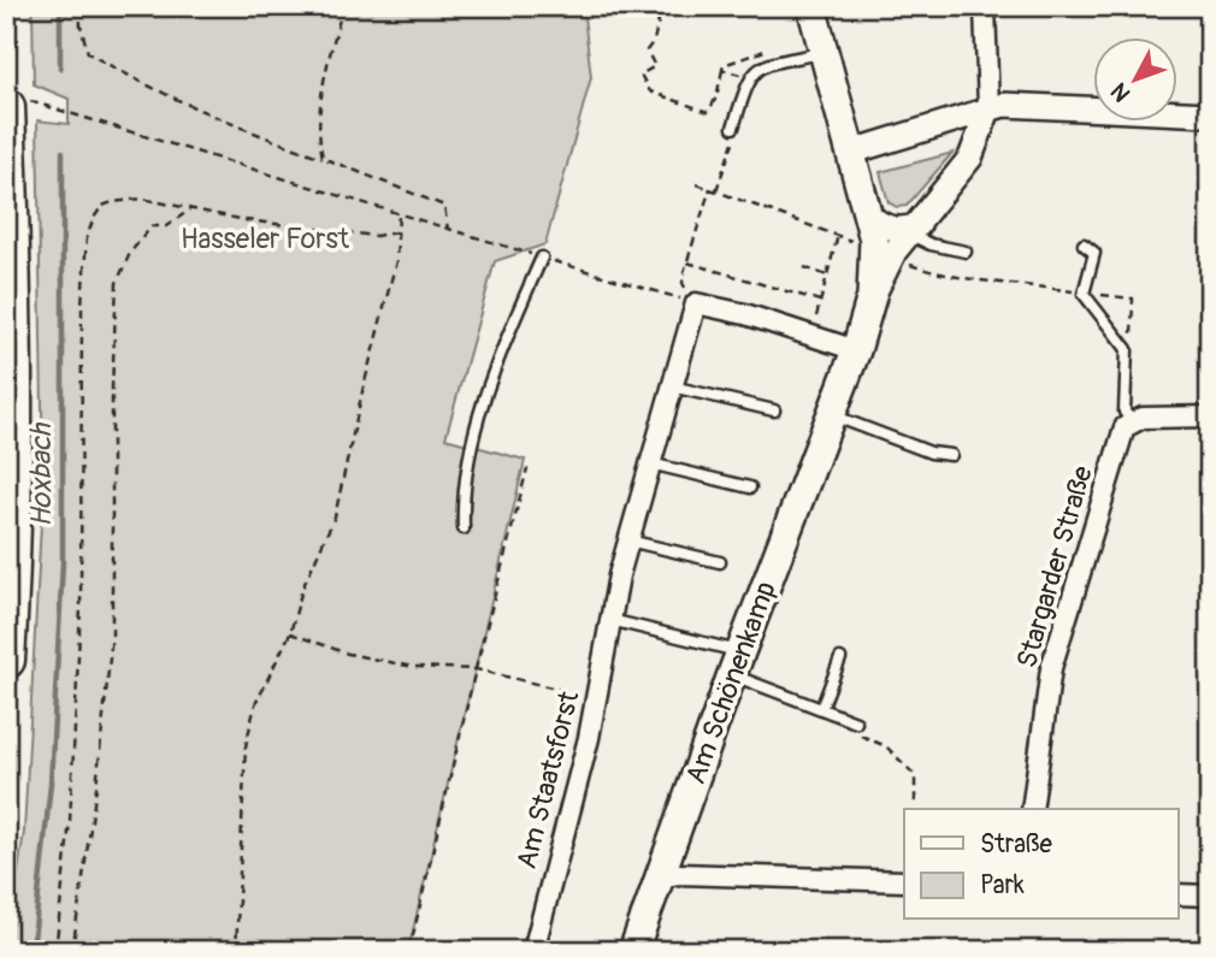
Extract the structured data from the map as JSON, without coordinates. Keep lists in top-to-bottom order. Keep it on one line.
{"streets":{"main road":["Am Schönenkamp"],"street":["Stargarder Straße","Am Staatsforst"]},"water":["Hoxbach"],"parks":["Hasseler Forst"],"legend":["Straße","Park"],"north":"bottom left"}
